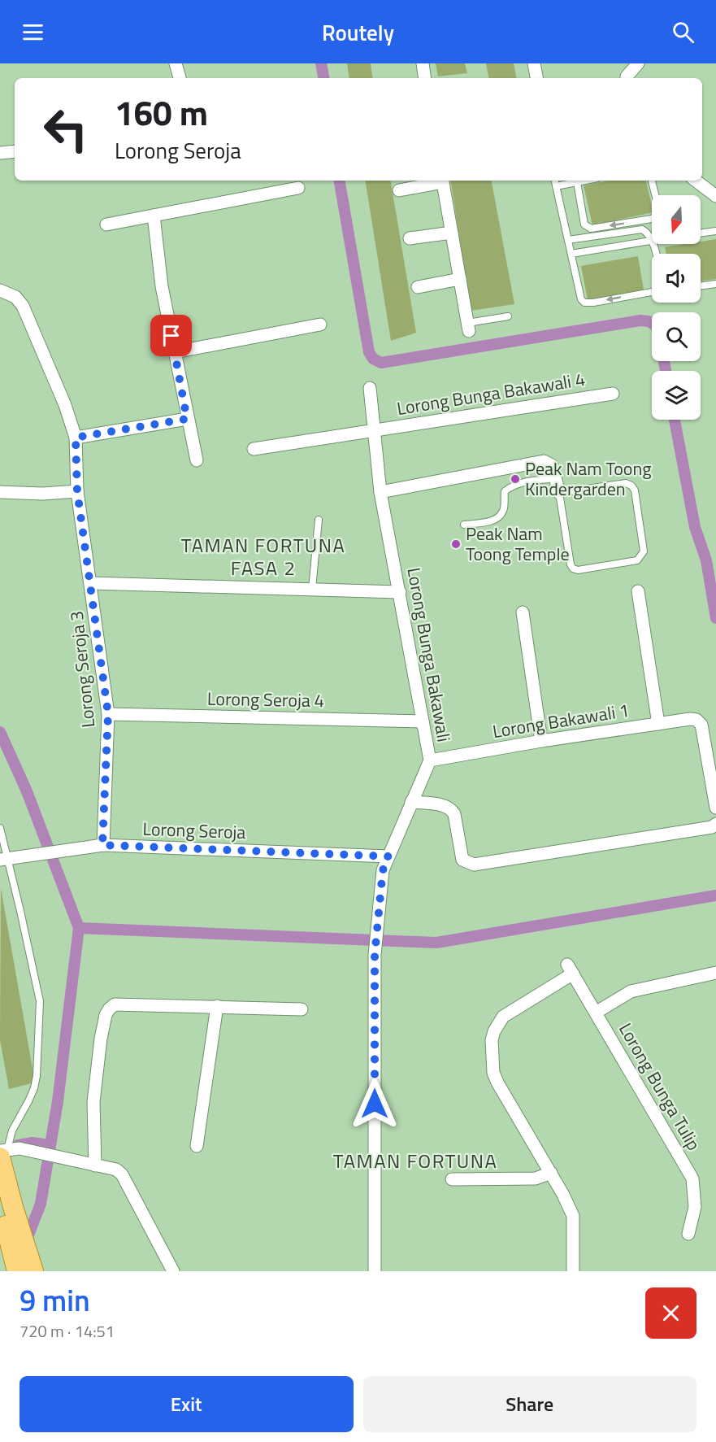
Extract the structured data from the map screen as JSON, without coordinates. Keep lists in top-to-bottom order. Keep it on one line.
{"streets":{"street":["Lorong Bunga Bakawali 4","Lorong Bunga Bakawali","Lorong Seroja 3","Lorong Seroja 4","Lorong Bakawali 1","Lorong Seroja","Lorong Bunga Tulip"]},"crossings":[["Lorong Bunga Bakawali 4","Lorong Bunga Bakawali"],["Lorong Bunga Bakawali","Lorong Seroja 4"],["Lorong Bunga Bakawali","Lorong Bakawali 1"],["Lorong Bunga Bakawali","Lorong Seroja"],["Lorong Seroja 3","Lorong Seroja 4"],["Lorong Seroja 3","Lorong Seroja"]],"districts":["TAMAN FORTUNA FASA 2","TAMAN FORTUNA"],"places":["Peak Nam Toong Kindergarden","Peak Nam Toong Temple"],"north":"bottom","page":{"header":"Routely","turn":["160 m","Lorong Seroja"],"heading":["9 min","720 m · 14:51"],"buttons":["Exit","Share"]}}
